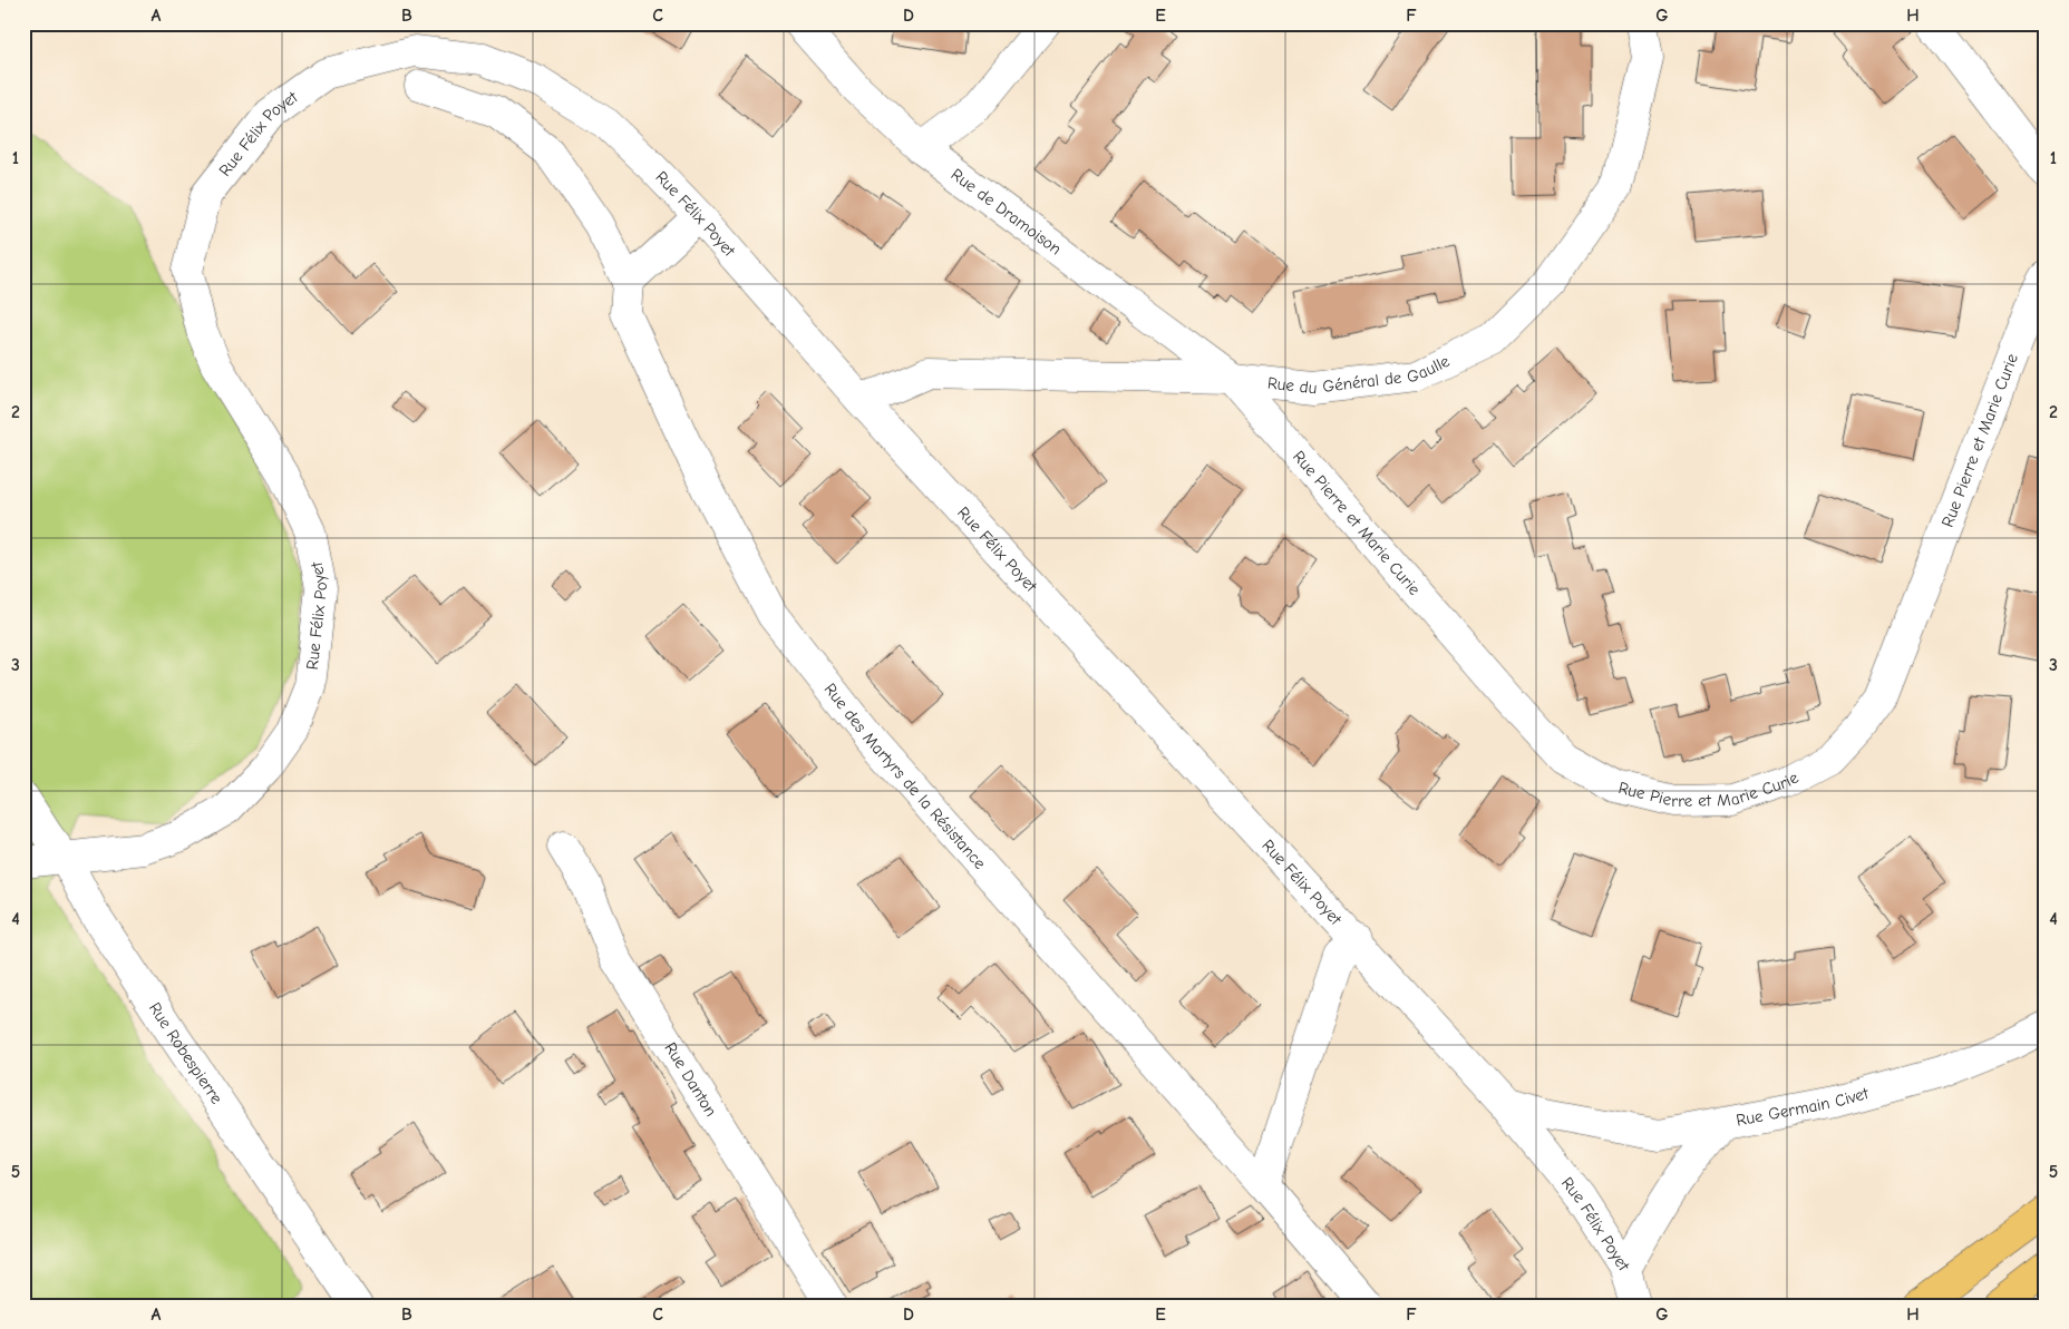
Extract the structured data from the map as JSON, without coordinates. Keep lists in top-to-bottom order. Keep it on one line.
{"streets":{"street":["Rue Félix Poyet","Rue de Dramoison","Rue du Général de Gaulle","Rue Pierre et Marie Curie","Rue des Martyrs de la Résistance","Rue Robespierre","Rue Danton","Rue Germain Civet"]},"crossings":[["Rue Félix Poyet","Rue du Général de Gaulle"],["Rue Félix Poyet","Rue Robespierre"],["Rue Félix Poyet","Rue Germain Civet"],["Rue de Dramoison","Rue du Général de Gaulle"],["Rue de Dramoison","Rue Pierre et Marie Curie"],["Rue du Général de Gaulle","Rue Pierre et Marie Curie"]],"grid":{"columns":["A","B","C","D","E","F","G","H"],"rows":["1","2","3","4","5"]}}
